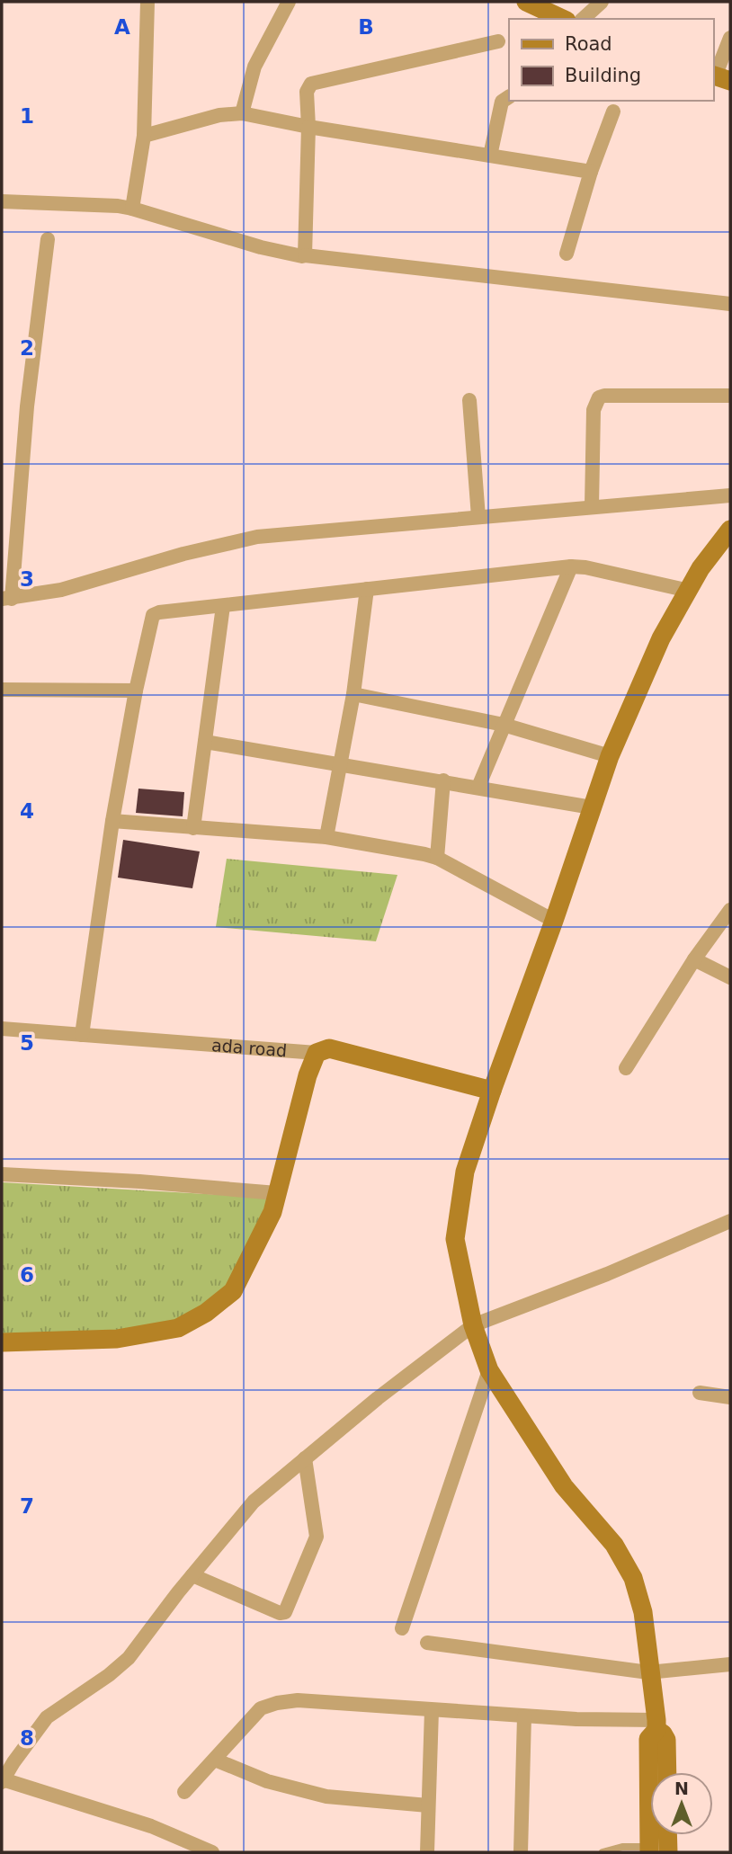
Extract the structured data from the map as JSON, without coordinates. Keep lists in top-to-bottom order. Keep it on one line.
{"streets":{"main road":["ada road"]},"legend":["Road","Building"],"north":"top","grid":{"columns":["A","B"],"rows":["1","2","3","4","5","6","7","8"]}}
